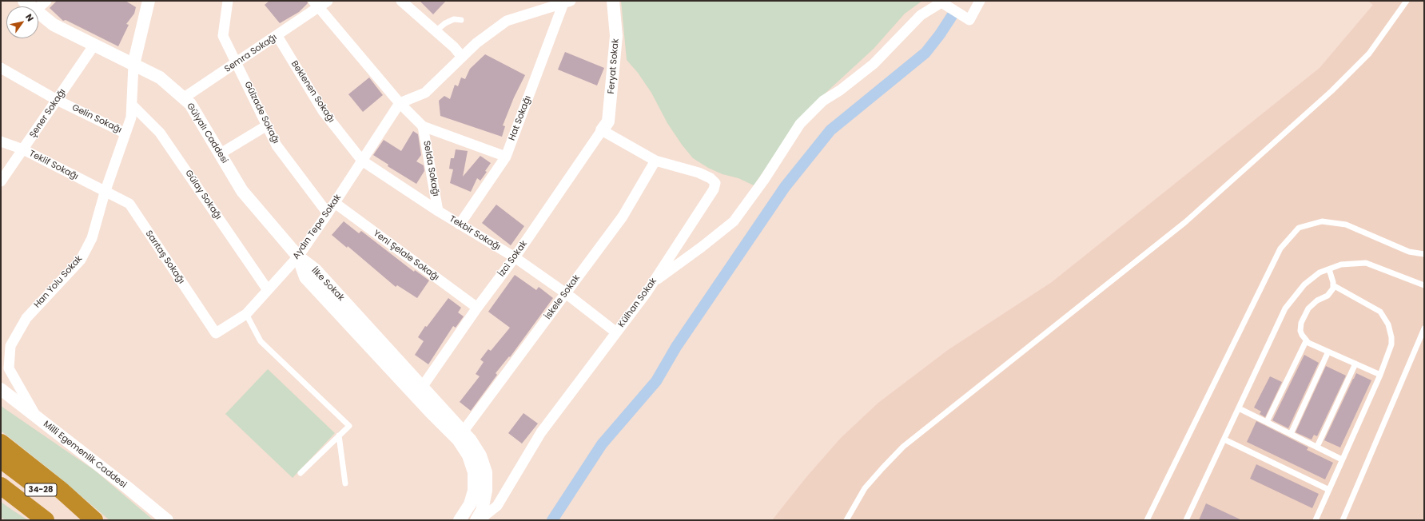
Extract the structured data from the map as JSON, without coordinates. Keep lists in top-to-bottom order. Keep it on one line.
{"streets":{"highway":["34-28"],"street":["Semra Sokağı","Feryat Sokak","Beklenen Sokağı","Gülzade Sokağı","Şener Sokağı","Hat Sokağı","Gelin Sokağı","Gülyalı Caddesi","Teklif Sokağı","Selda Sokağı","Gülay Sokağı","Aydın Tepe Sokak","Tekbir Sokağı","Yeni Şelale Sokağı","Sarıtaş Sokağı","İzci Sokak","Han Yolu Sokak","İlke Sokak","İskele Sokak","Külhan Sokak","Milli Egemenlik Caddesi"]},"crossings":[["Semra Sokağı","Beklenen Sokağı"],["Semra Sokağı","Gülzade Sokağı"],["Semra Sokağı","Gülyalı Caddesi"],["Feryat Sokak","İzci Sokak"],["Feryat Sokak","Külhan Sokak"],["Beklenen Sokağı","Aydın Tepe Sokak"],["Beklenen Sokağı","Tekbir Sokağı"],["Gülzade Sokağı","Aydın Tepe Sokak"],["Şener Sokağı","Gelin Sokağı"],["Şener Sokağı","Gülyalı Caddesi"],["Şener Sokağı","Teklif Sokağı"],["Hat Sokağı","Tekbir Sokağı"],["Gelin Sokağı","Han Yolu Sokak"],["Gülyalı Caddesi","Aydın Tepe Sokak"],["Gülyalı Caddesi","Han Yolu Sokak"],["Gülyalı Caddesi","İlke Sokak"],["Teklif Sokağı","Sarıtaş Sokağı"],["Teklif Sokağı","Han Yolu Sokak"],["Selda Sokağı","Tekbir Sokağı"],["Gülay Sokağı","Aydın Tepe Sokak"],["Gülay Sokağı","Han Yolu Sokak"],["Aydın Tepe Sokak","Tekbir Sokağı"],["Aydın Tepe Sokak","Yeni Şelale Sokağı"],["Aydın Tepe Sokak","Sarıtaş Sokağı"],["Aydın Tepe Sokak","İlke Sokak"],["Tekbir Sokağı","İzci Sokak"],["Tekbir Sokağı","İskele Sokak"],["Tekbir Sokağı","Külhan Sokak"],["Yeni Şelale Sokağı","İzci Sokak"],["Sarıtaş Sokağı","Han Yolu Sokak"],["İzci Sokak","İlke Sokak"],["İzci Sokak","Külhan Sokak"],["Han Yolu Sokak","Milli Egemenlik Caddesi"],["İlke Sokak","İskele Sokak"],["İlke Sokak","Külhan Sokak"],["İskele Sokak","Külhan Sokak"]],"north":"top right"}
